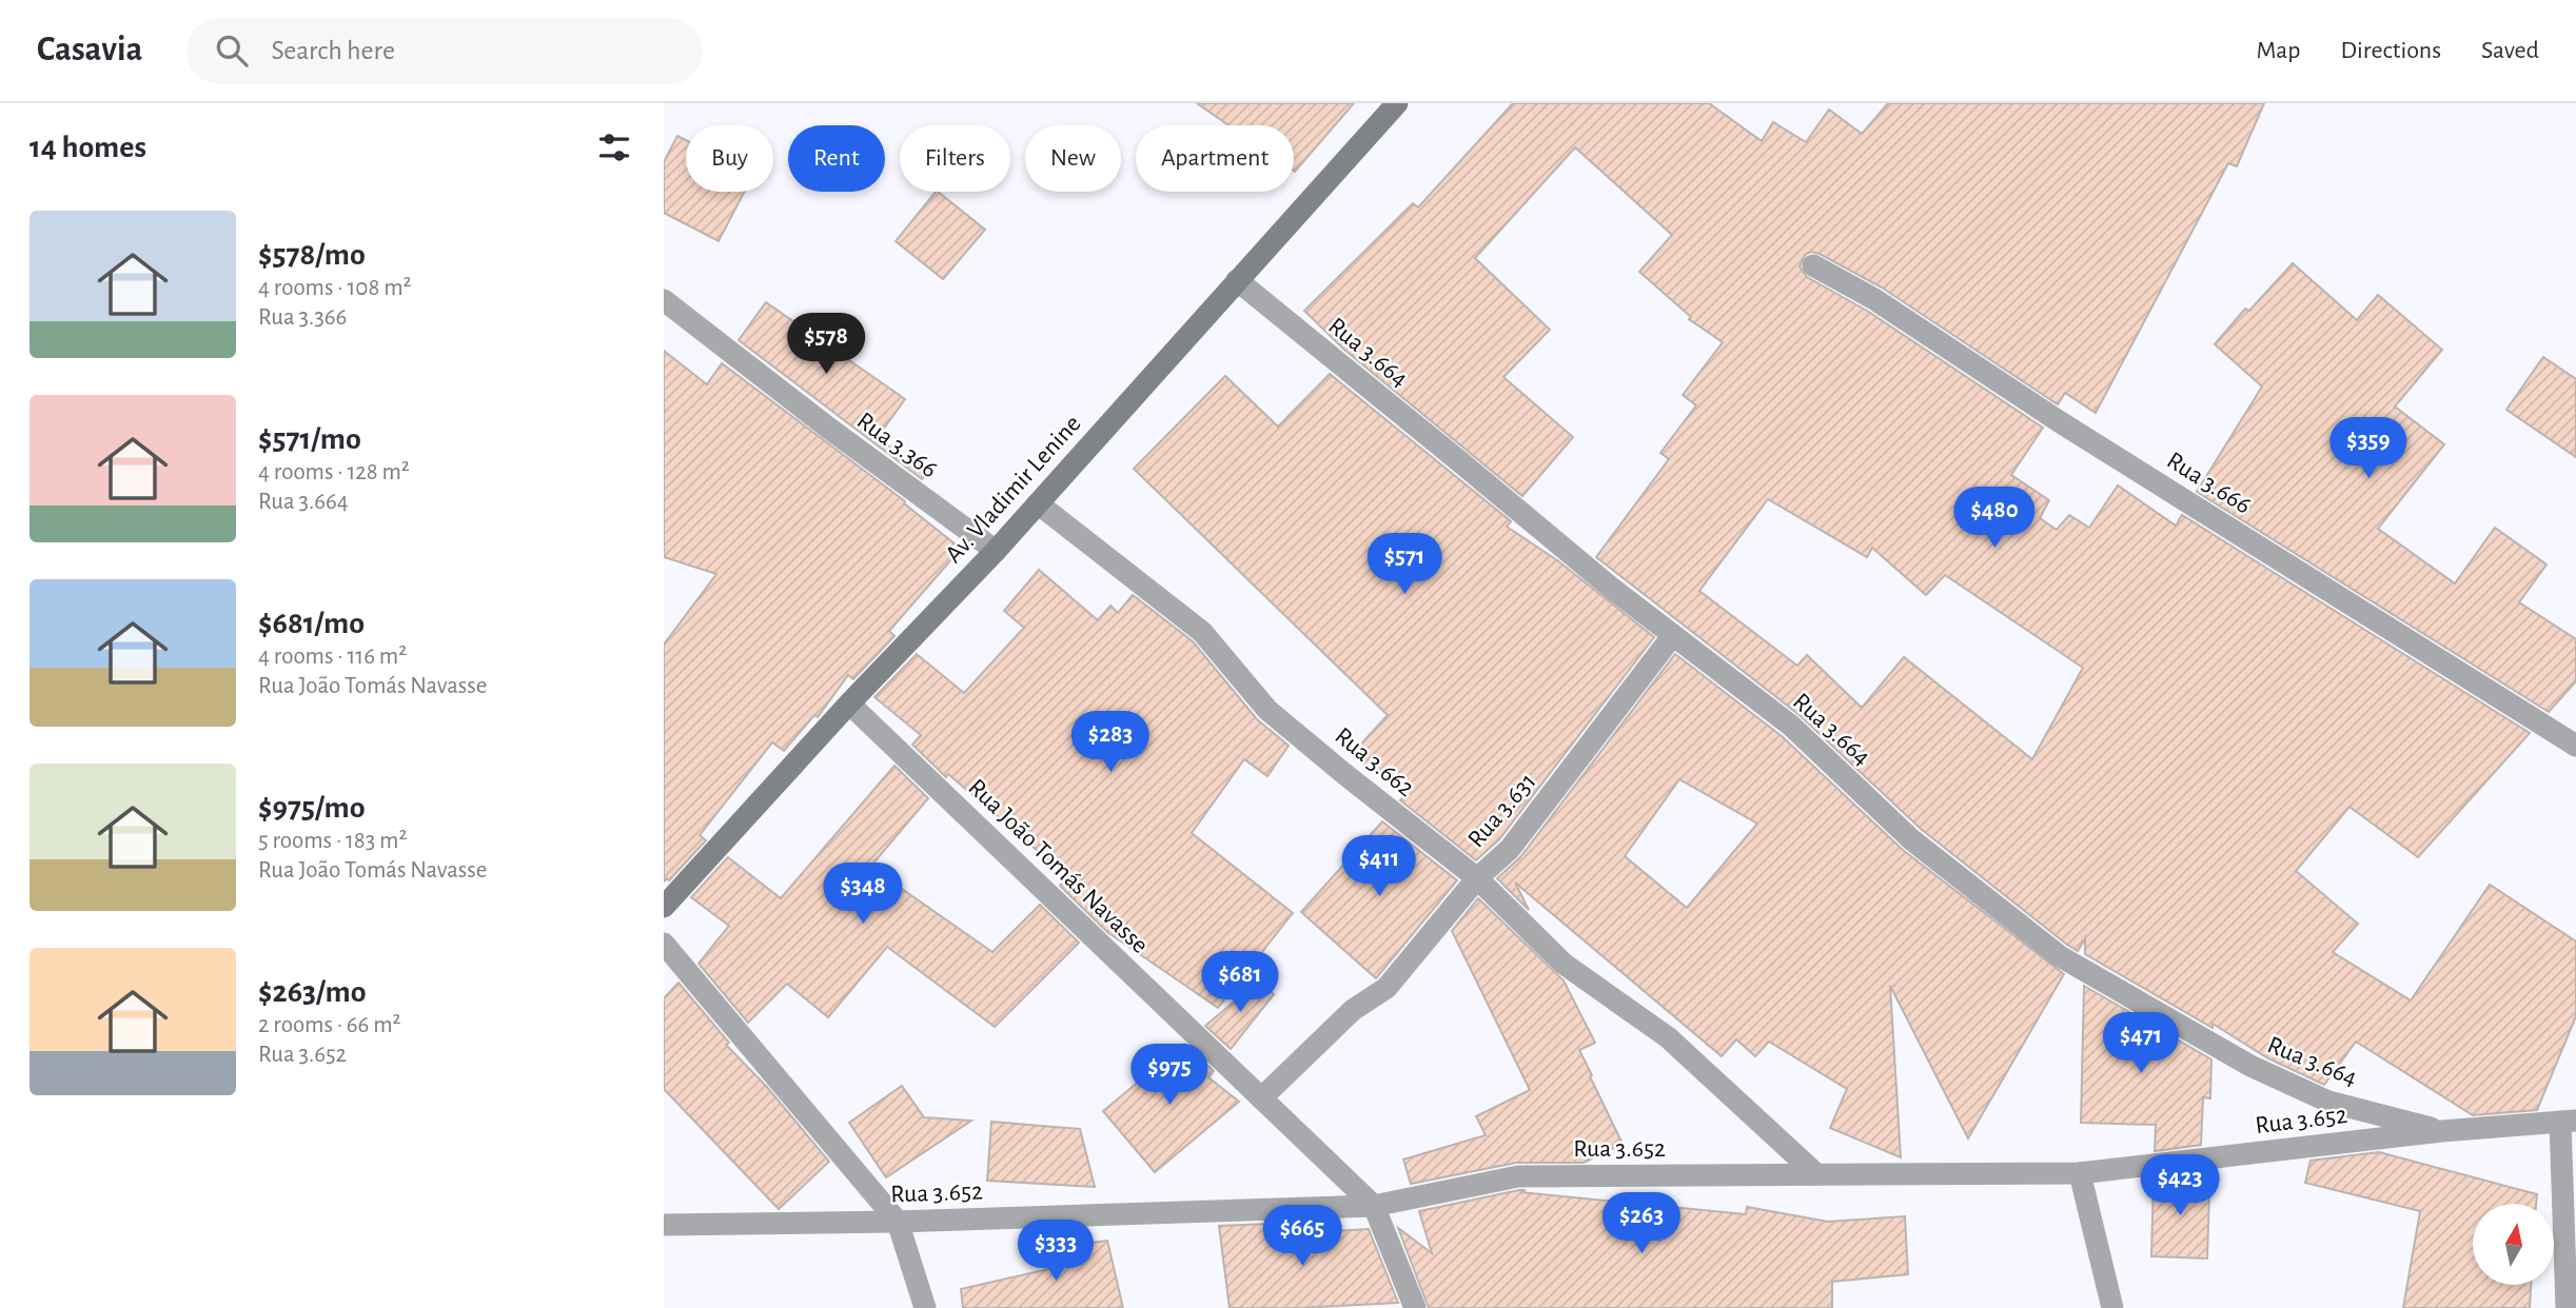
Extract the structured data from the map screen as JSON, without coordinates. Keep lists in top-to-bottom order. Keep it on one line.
{"streets":{"main road":["Av. Vladimir Lenine"],"street":["Rua 3.664","Rua 3.366","Rua 3.666","Rua 3.662","Rua 3.631","Rua João Tomás Navasse","Rua 3.652"]},"crossings":[["Rua 3.664","Av. Vladimir Lenine"],["Rua 3.664","Rua 3.631"],["Rua 3.664","Rua 3.652"],["Rua 3.366","Av. Vladimir Lenine"],["Av. Vladimir Lenine","Rua 3.662"],["Av. Vladimir Lenine","Rua João Tomás Navasse"],["Rua 3.662","Rua 3.631"],["Rua 3.662","Rua 3.652"],["Rua 3.631","Rua João Tomás Navasse"],["Rua João Tomás Navasse","Rua 3.652"]],"north":"top","page":{"header":"Casavia","search":"Search here","nav":["Map","Directions","Saved"],"heading":"14 homes","chip":["Buy","Rent","Filters","New","Apartment"],"list":[{"name":"$578/mo","note":"4 rooms · 108 m² · Rua 3.366"},{"name":"$571/mo","note":"4 rooms · 128 m² · Rua 3.664"},{"name":"$681/mo","note":"4 rooms · 116 m² · Rua João Tomás Navasse"},{"name":"$975/mo","note":"5 rooms · 183 m² · Rua João Tomás Navasse"},{"name":"$263/mo","note":"2 rooms · 66 m² · Rua 3.652"}],"price":["$578","$359","$480","$571","$283","$411","$348","$681","$471","$975","$423","$263","$665","$333"]}}
